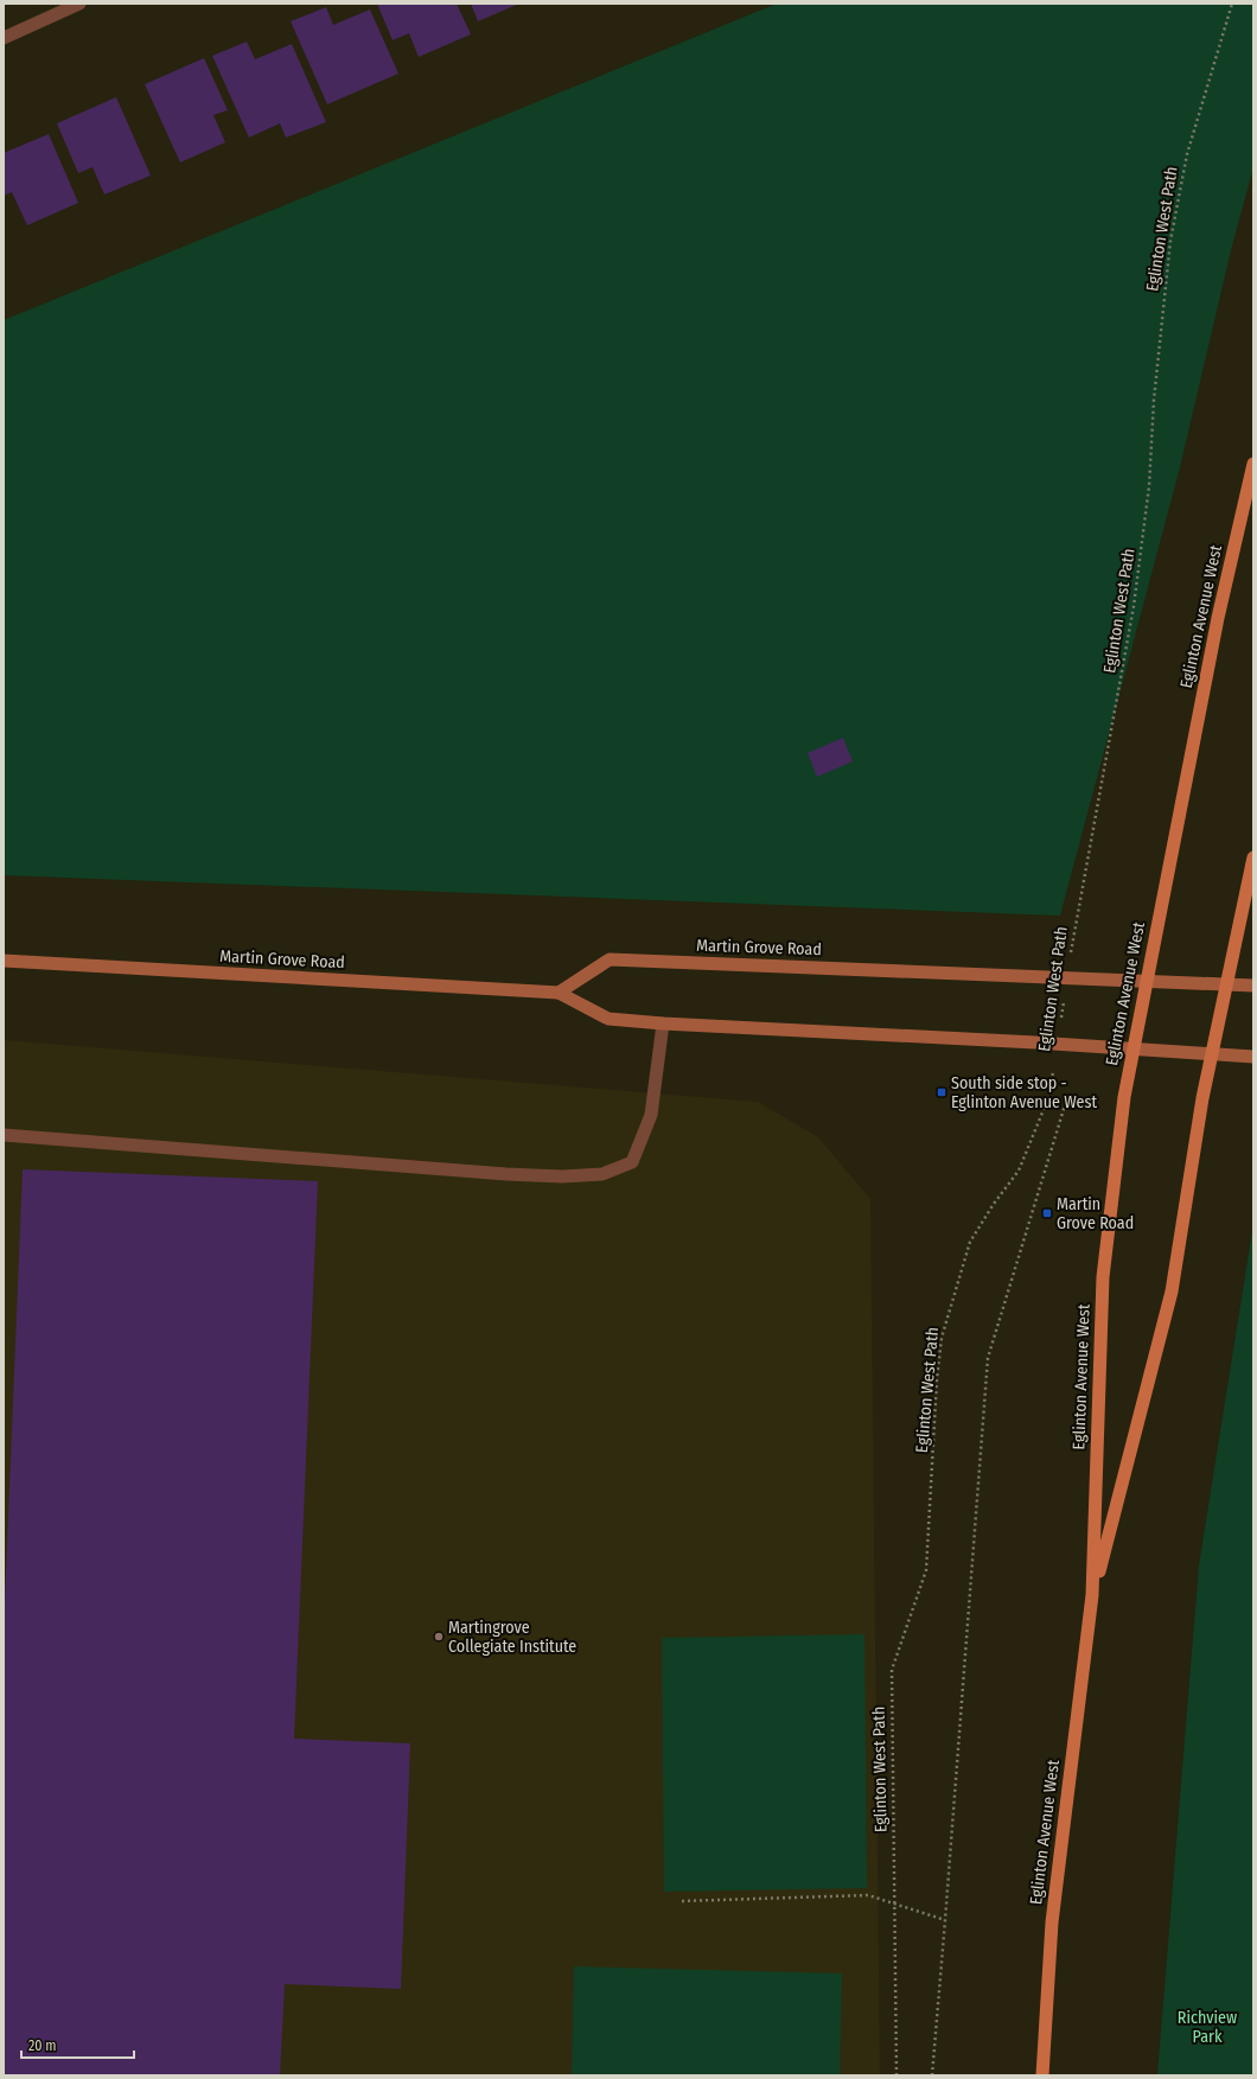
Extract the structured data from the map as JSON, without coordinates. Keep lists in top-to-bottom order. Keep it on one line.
{"streets":{"main road":["Eglinton Avenue West","Martin Grove Road"],"path":["Eglinton West Path"]},"crossings":[["Eglinton West Path","Martin Grove Road"],["Eglinton Avenue West","Martin Grove Road"]],"parks":["Richview Park"],"places":{"transit":["South side stop - Eglinton Avenue West","Martin Grove Road"],"other":["Martingrove Collegiate Institute"]},"scale_bar":"20 m"}
